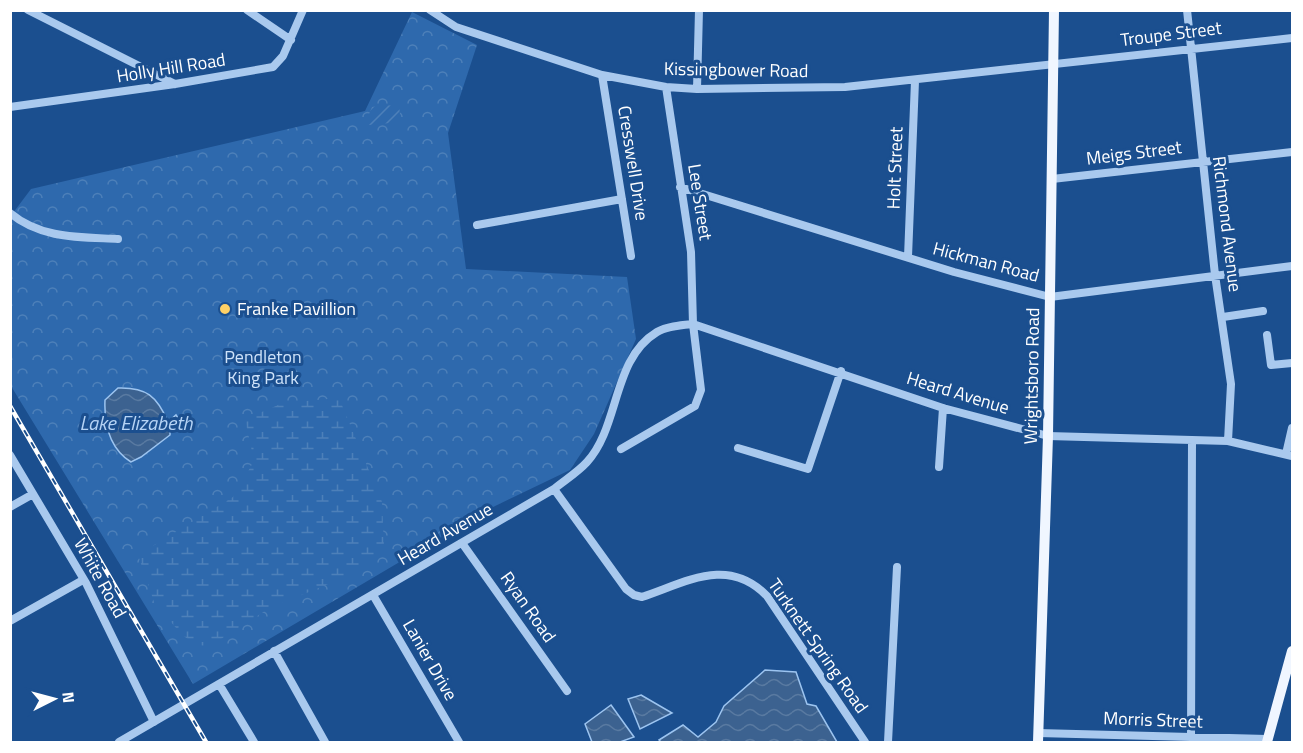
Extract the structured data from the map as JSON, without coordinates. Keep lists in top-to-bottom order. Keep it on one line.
{"streets":{"main road":["Wrightsboro Road"],"street":["Troupe Street","Holly Hill Road","Kissingbower Road","Meigs Street","Cresswell Drive","Holt Street","Lee Street","Richmond Avenue","Hickman Road","Heard Avenue","White Road","Ryan Road","Turknett Spring Road","Lanier Drive","Morris Street"]},"crossings":[["Troupe Street","Kissingbower Road"],["Troupe Street","Richmond Avenue"],["Troupe Street","Wrightsboro Road"],["Kissingbower Road","Cresswell Drive"],["Kissingbower Road","Holt Street"],["Kissingbower Road","Lee Street"],["Kissingbower Road","Wrightsboro Road"],["Meigs Street","Richmond Avenue"],["Meigs Street","Wrightsboro Road"],["Holt Street","Hickman Road"],["Lee Street","Hickman Road"],["Lee Street","Heard Avenue"],["Richmond Avenue","Hickman Road"],["Richmond Avenue","Heard Avenue"],["Hickman Road","Wrightsboro Road"],["Wrightsboro Road","Heard Avenue"],["Wrightsboro Road","Morris Street"],["Heard Avenue","White Road"],["Heard Avenue","Ryan Road"],["Heard Avenue","Turknett Spring Road"],["Heard Avenue","Lanier Drive"]],"water":["Lake Elizabeth"],"parks":["Pendleton King Park"],"places":["Franke Pavillion"],"north":"right"}
